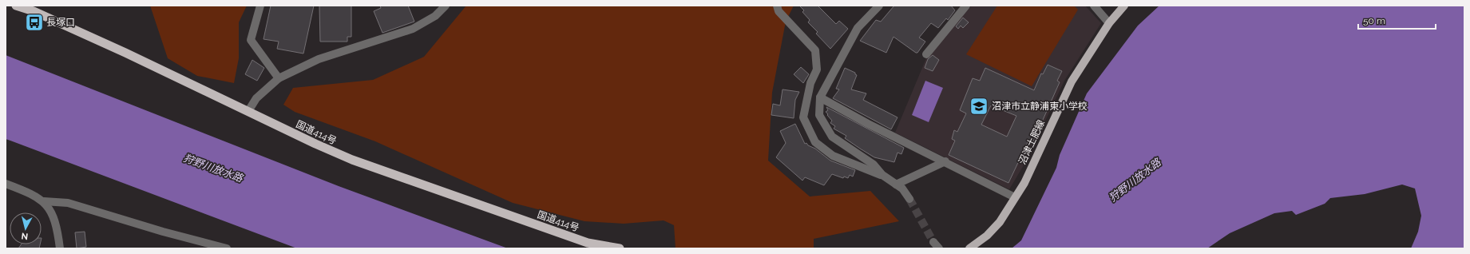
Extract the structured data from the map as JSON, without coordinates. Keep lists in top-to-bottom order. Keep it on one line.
{"streets":{"highway":["国道414号"],"main road":["沼津土肥線"]},"water":["狩野川放水路"],"places":{"bus stop":["長塚口"],"school or university":["沼津市立静浦東小学校"]},"scale_bar":"50 m","north":"bottom"}
